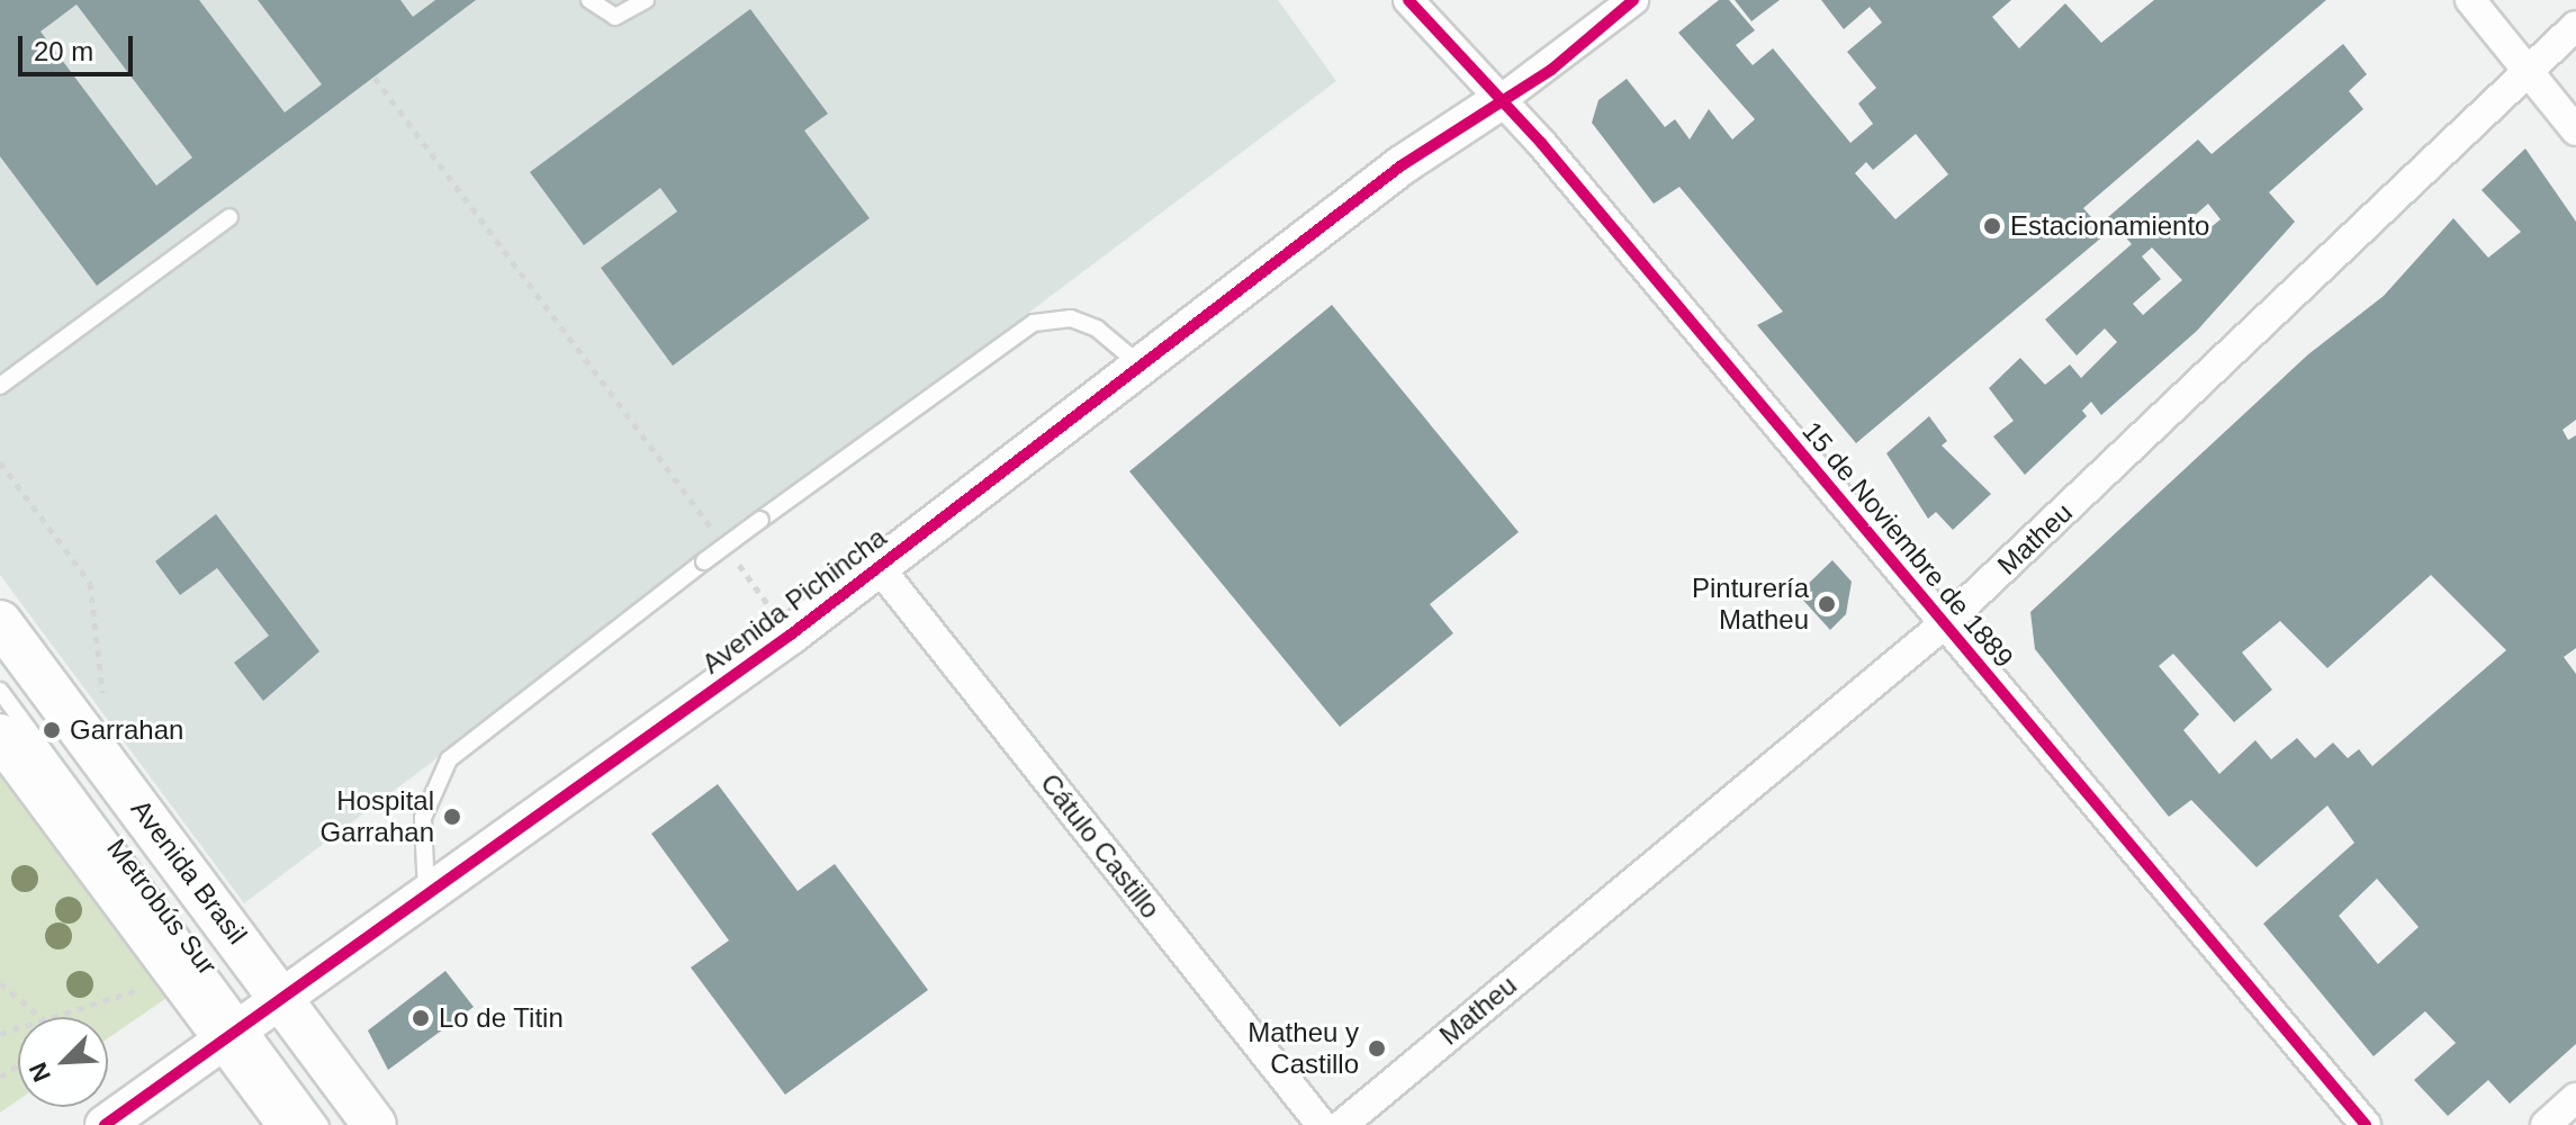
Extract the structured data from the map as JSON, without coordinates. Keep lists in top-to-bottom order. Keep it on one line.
{"streets":{"main road":["Avenida Brasil"],"street":["Matheu","15 de Noviembre de 1889","Avenida Pichincha","Cátulo Castillo"],"lane":["Metrobús Sur"]},"crossings":[["Matheu","15 de Noviembre de 1889"],["15 de Noviembre de 1889","Avenida Pichincha"],["Avenida Pichincha","Cátulo Castillo"],["Avenida Pichincha","Avenida Brasil"],["Avenida Pichincha","Metrobús Sur"]],"places":["Estacionamiento","Pinturería Matheu","Garrahan","Hospital Garrahan","Lo de Titin","Matheu y Castillo"],"scale_bar":"20 m","north":"bottom left"}
